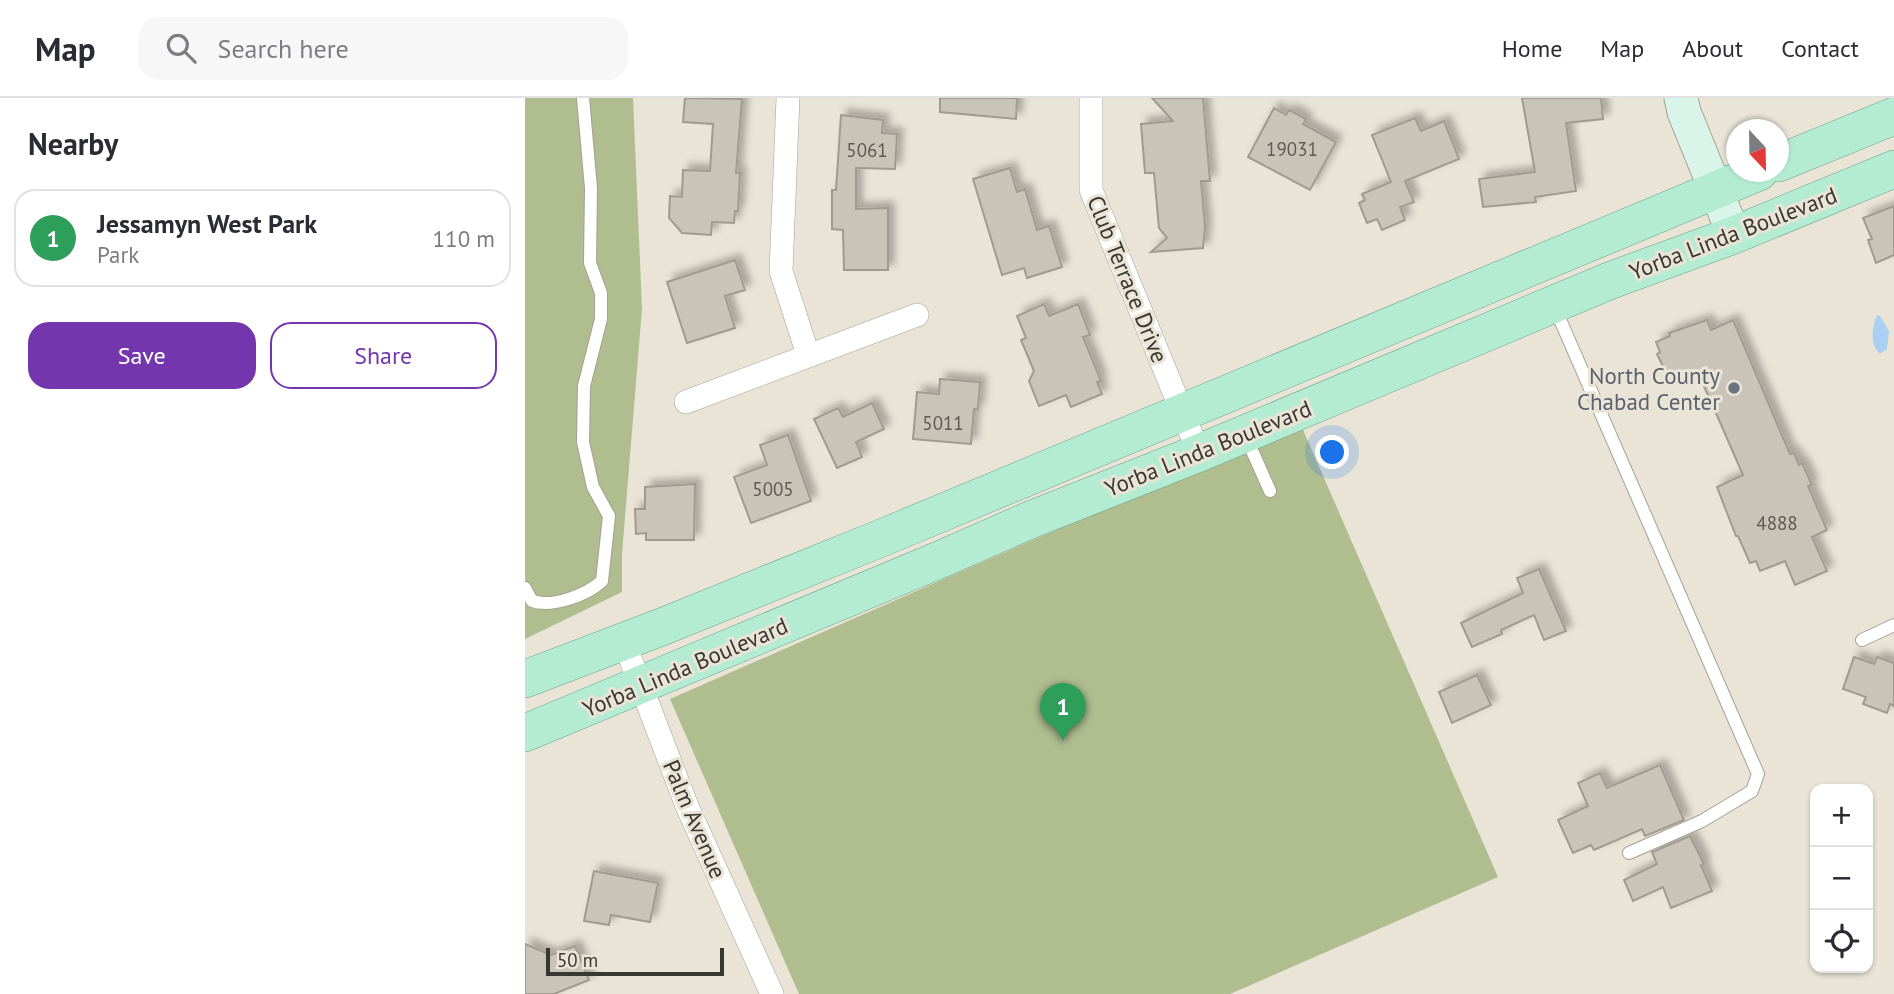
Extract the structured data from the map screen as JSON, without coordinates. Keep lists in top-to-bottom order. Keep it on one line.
{"streets":{"main road":["Yorba Linda Boulevard"],"street":["Club Terrace Drive","Palm Avenue"]},"crossings":[["Yorba Linda Boulevard","Club Terrace Drive"],["Yorba Linda Boulevard","Palm Avenue"]],"places":["North County Chabad Center"],"house_numbers":["19031","5061","5011","5005","4888"],"scale_bar":"50 m","north":"bottom","page":{"header":"Map","search":"Search here","nav":["Home","Map","About","Contact"],"heading":"Nearby","list":[{"mark":"1","name":"Jessamyn West Park","note":"Park","value":"110 m"}],"buttons":["Save","Share"],"pins":"1","map_buttons":["+","−"],"scale":"50 m"}}
